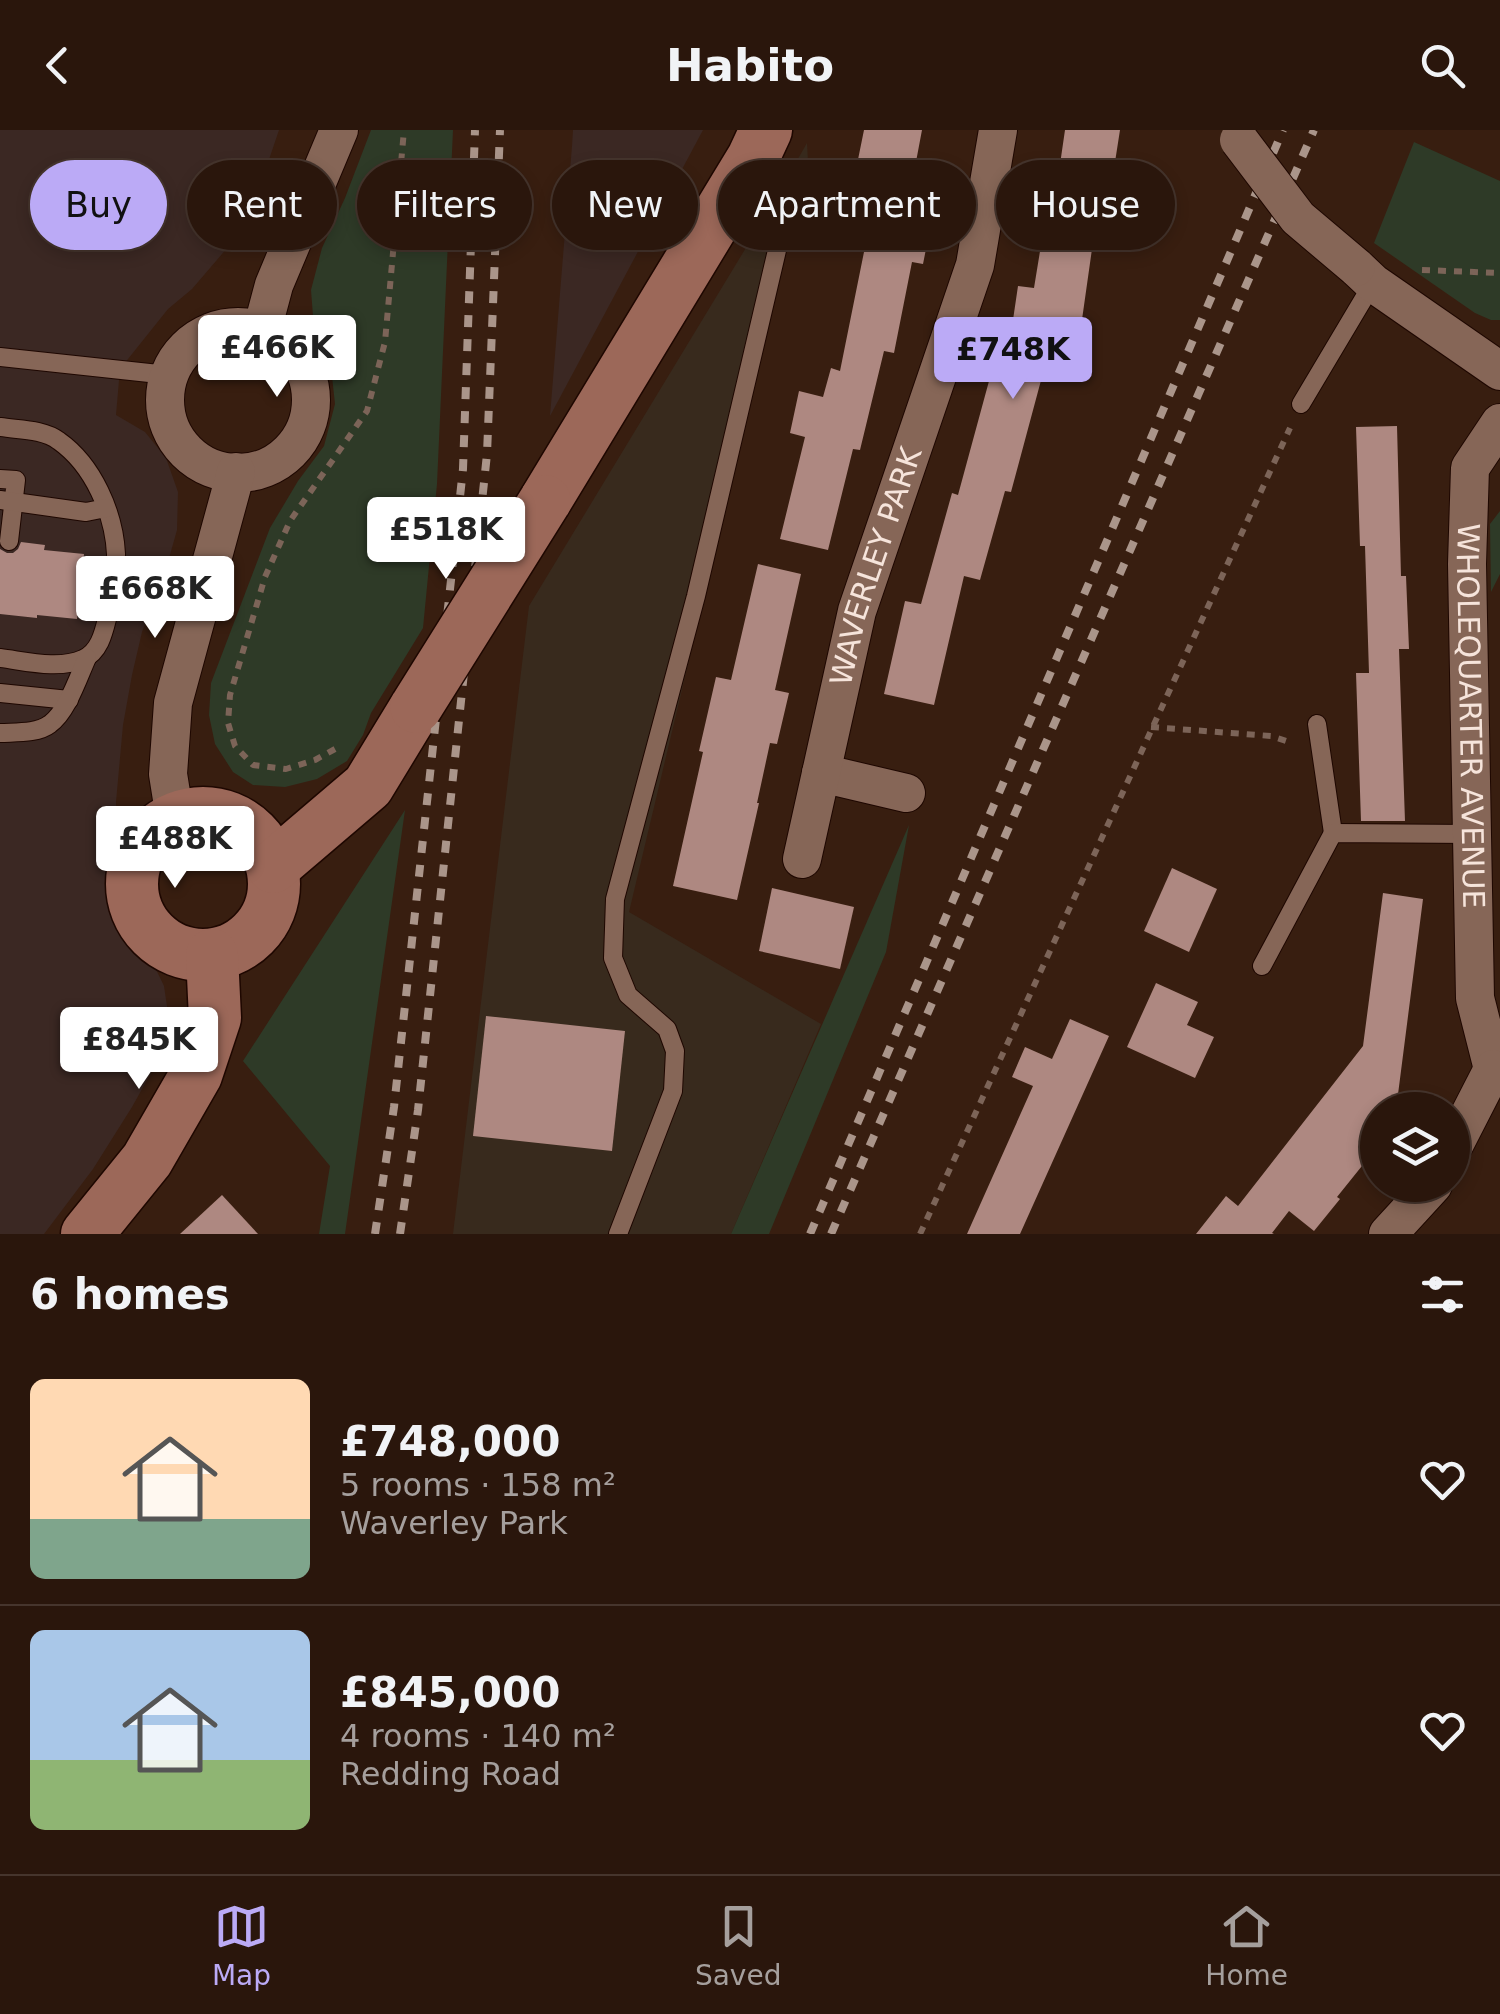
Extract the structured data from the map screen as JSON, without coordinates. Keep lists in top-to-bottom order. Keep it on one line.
{"streets":{"street":["WAVERLEY PARK","WHOLEQUARTER AVENUE"]},"page":{"header":"Habito","chip":["Buy","Rent","Filters","New","Apartment","House"],"price":["£466K","£748K","£518K","£668K","£488K","£845K"],"heading":"6 homes","list":[{"name":"£748,000","note":"5 rooms · 158 m² · Waverley Park"},{"name":"£845,000","note":"4 rooms · 140 m² · Redding Road"}],"tabs":["Map","Saved","Home"]}}
